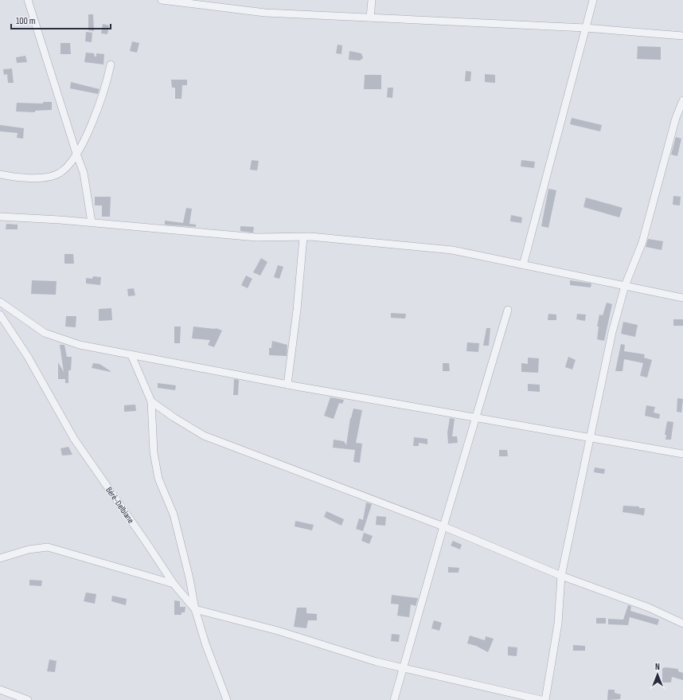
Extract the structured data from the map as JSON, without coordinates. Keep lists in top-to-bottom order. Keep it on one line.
{"streets":{"street":["Béré-Delbiane"]},"scale_bar":"100 m","north":"top"}
